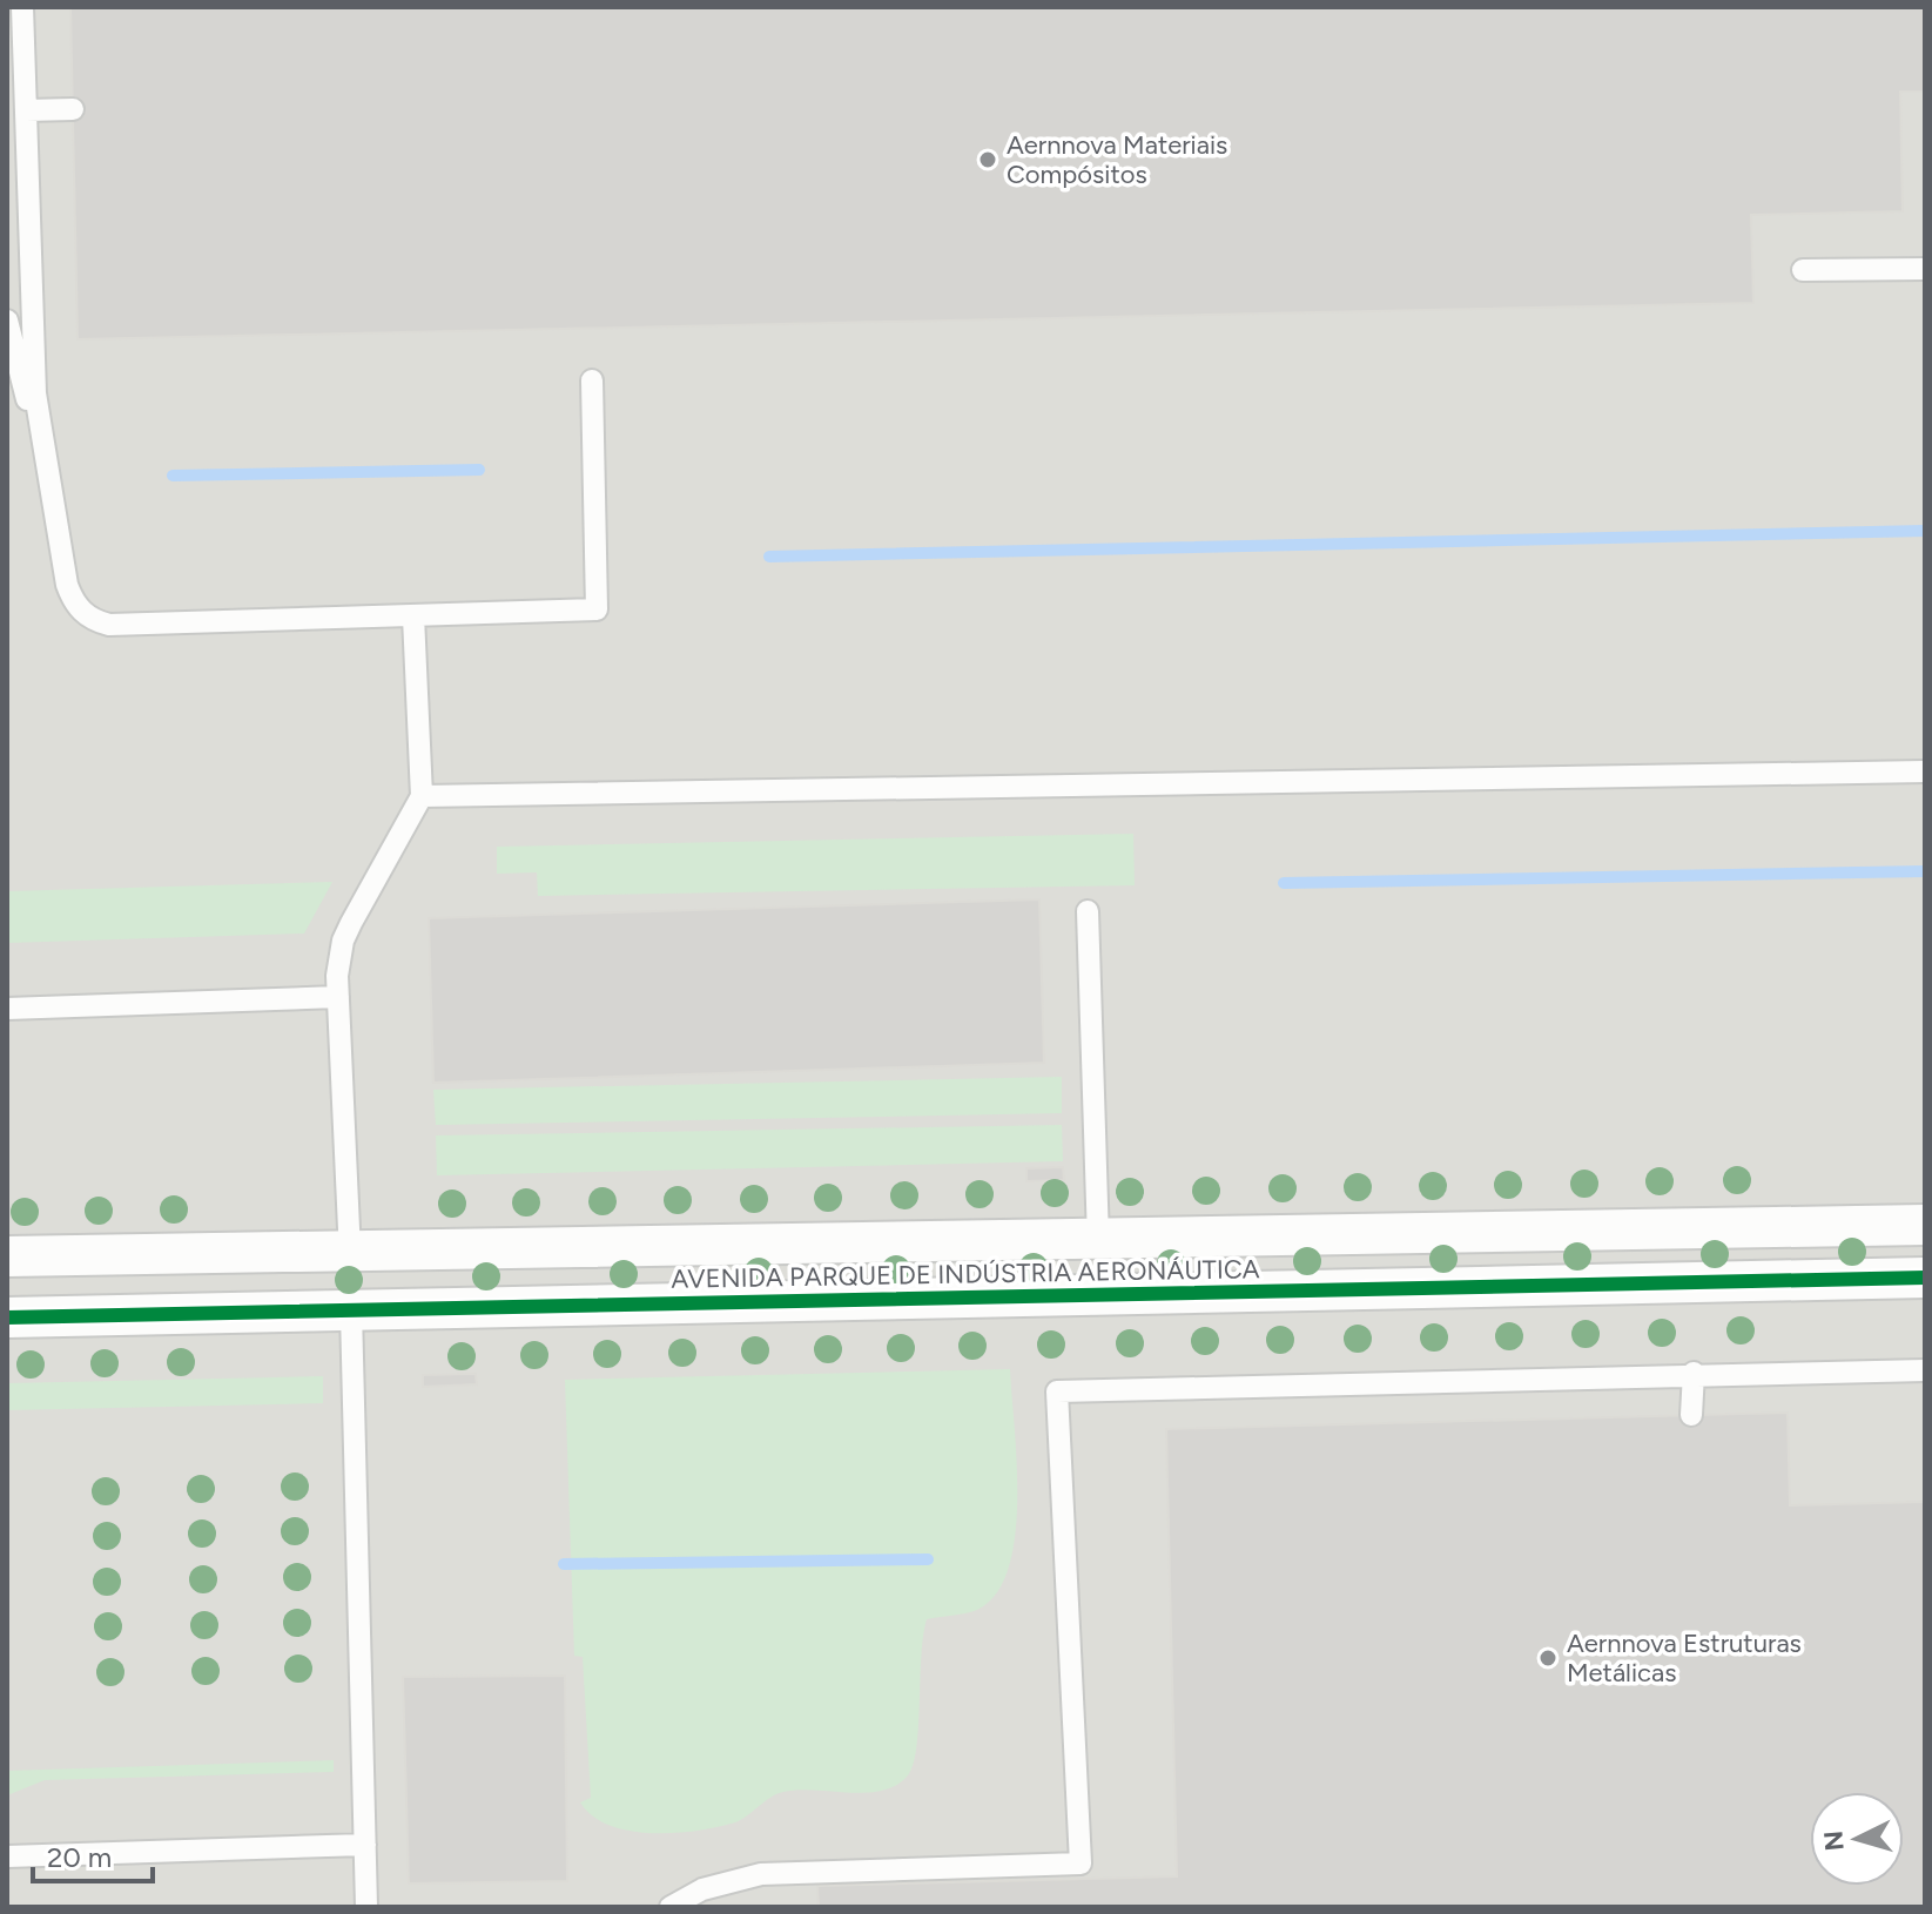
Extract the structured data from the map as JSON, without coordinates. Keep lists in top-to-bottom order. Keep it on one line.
{"streets":{"street":["AVENIDA PARQUE DE INDÚSTRIA AERONÁUTICA"]},"places":["Aernnova Materiais Compósitos","Aernnova Estruturas Metálicas"],"scale_bar":"20 m","north":"left"}
